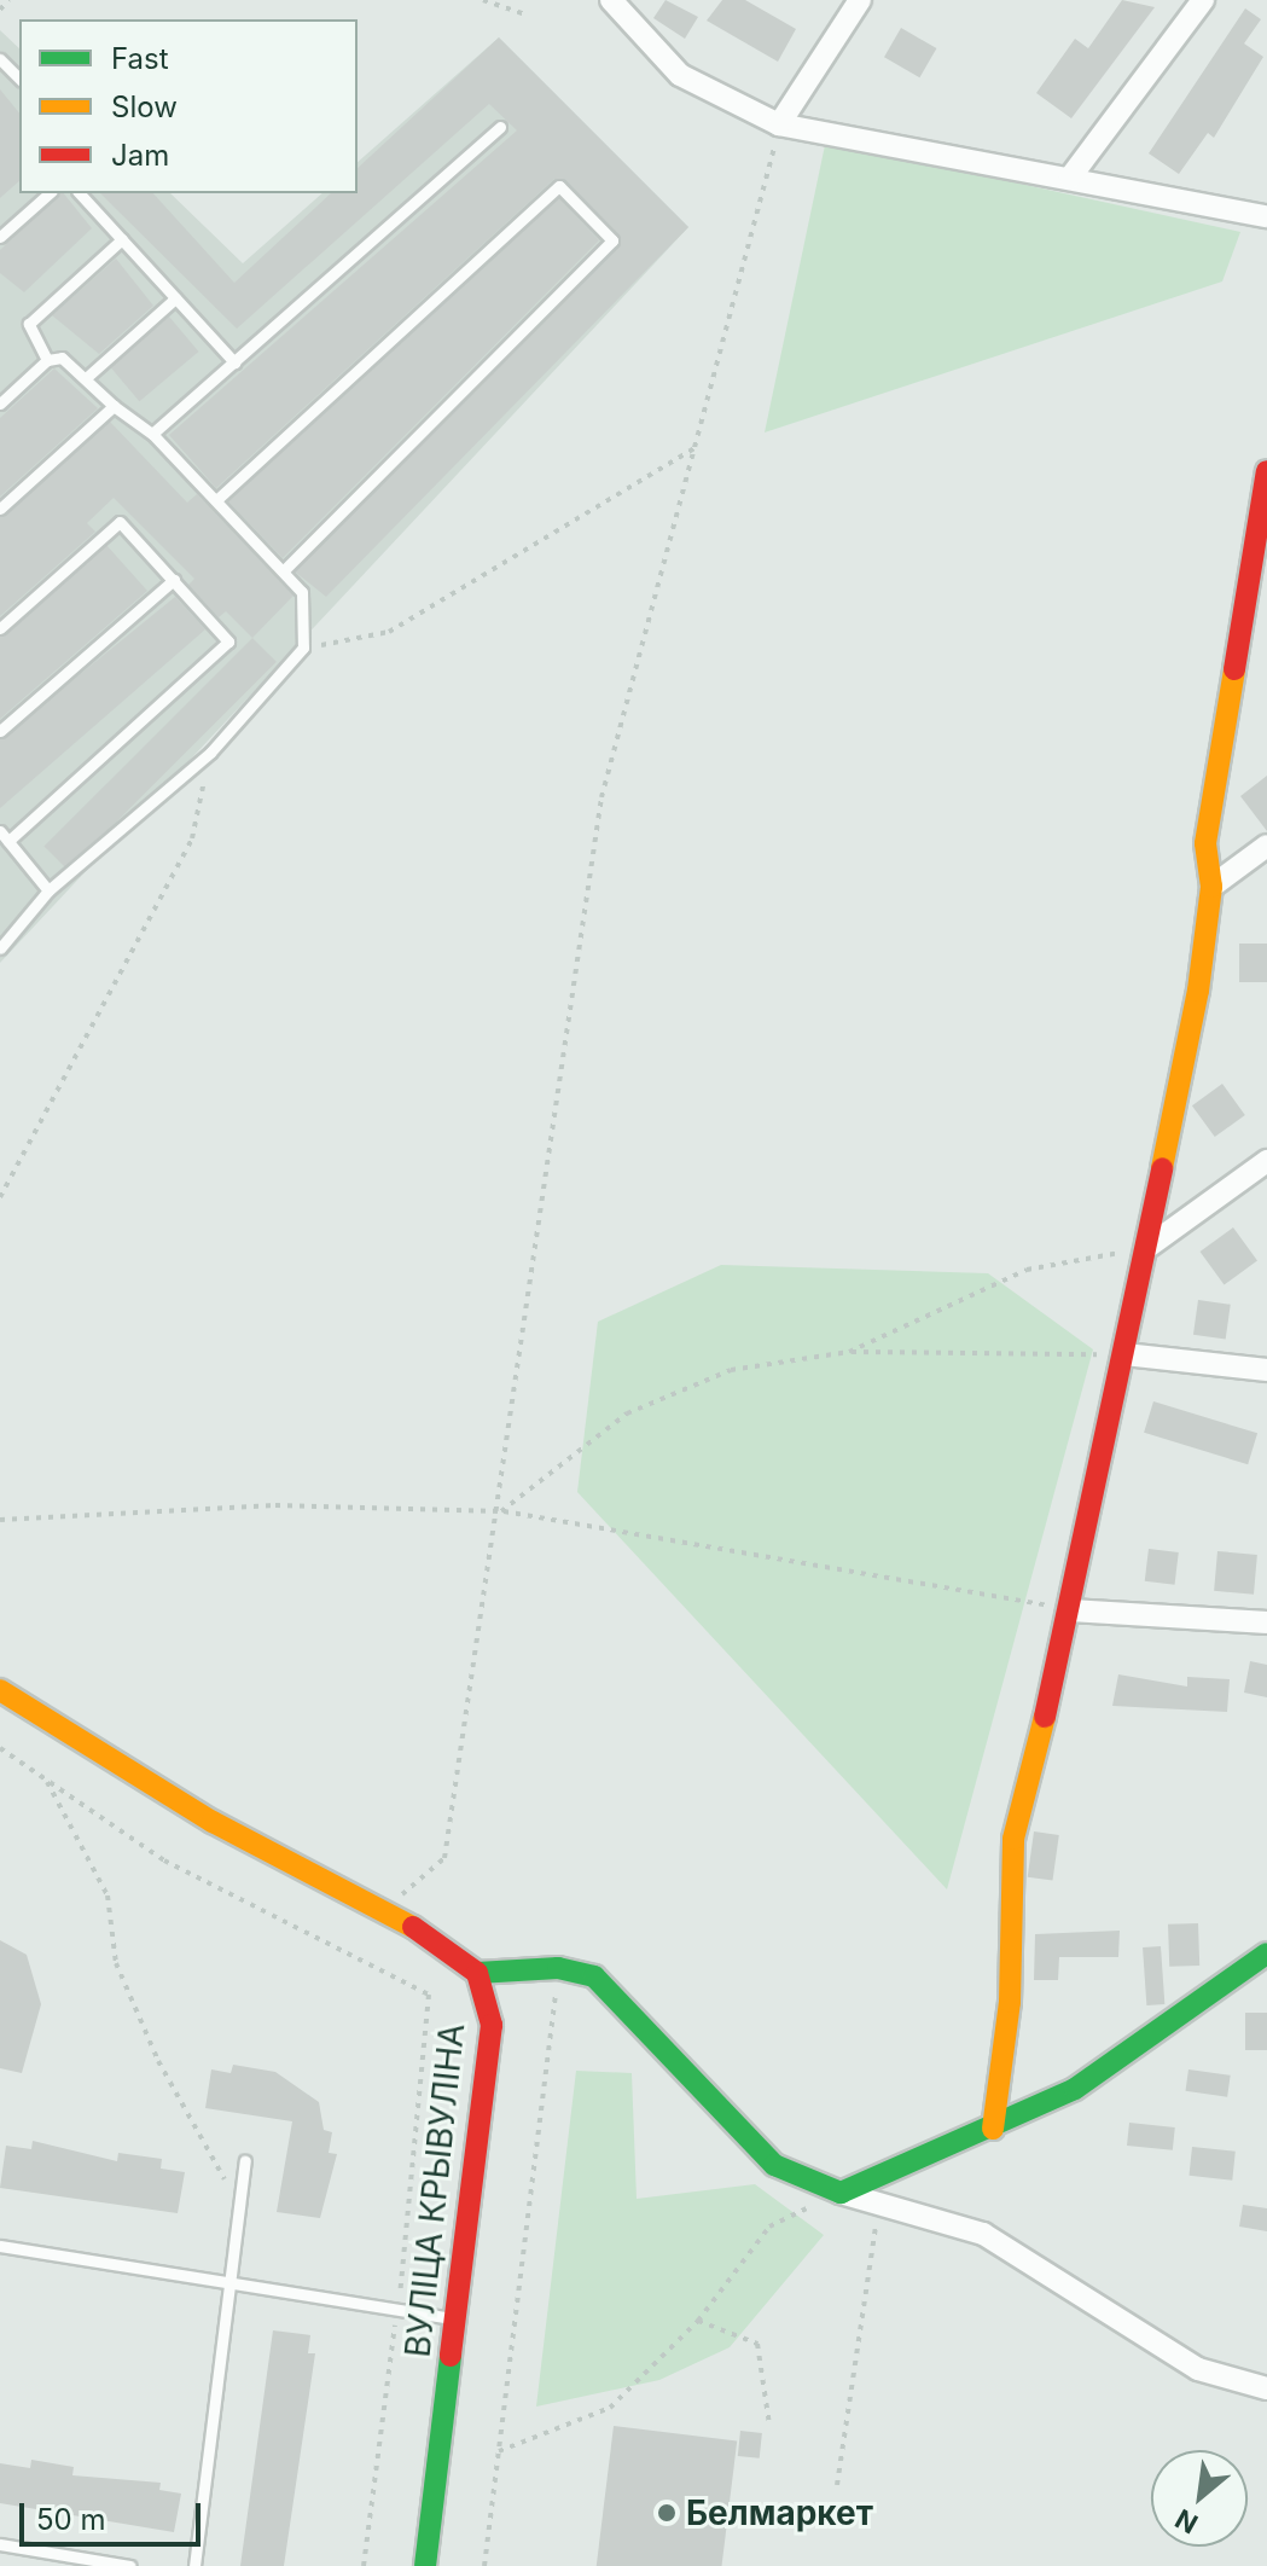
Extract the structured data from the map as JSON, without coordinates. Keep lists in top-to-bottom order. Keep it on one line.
{"streets":{"main road":["ВУЛІЦА КРЫВУЛІНА"]},"places":["Белмаркет"],"legend":["Fast","Slow","Jam"],"scale_bar":"50 m","north":"bottom left"}
